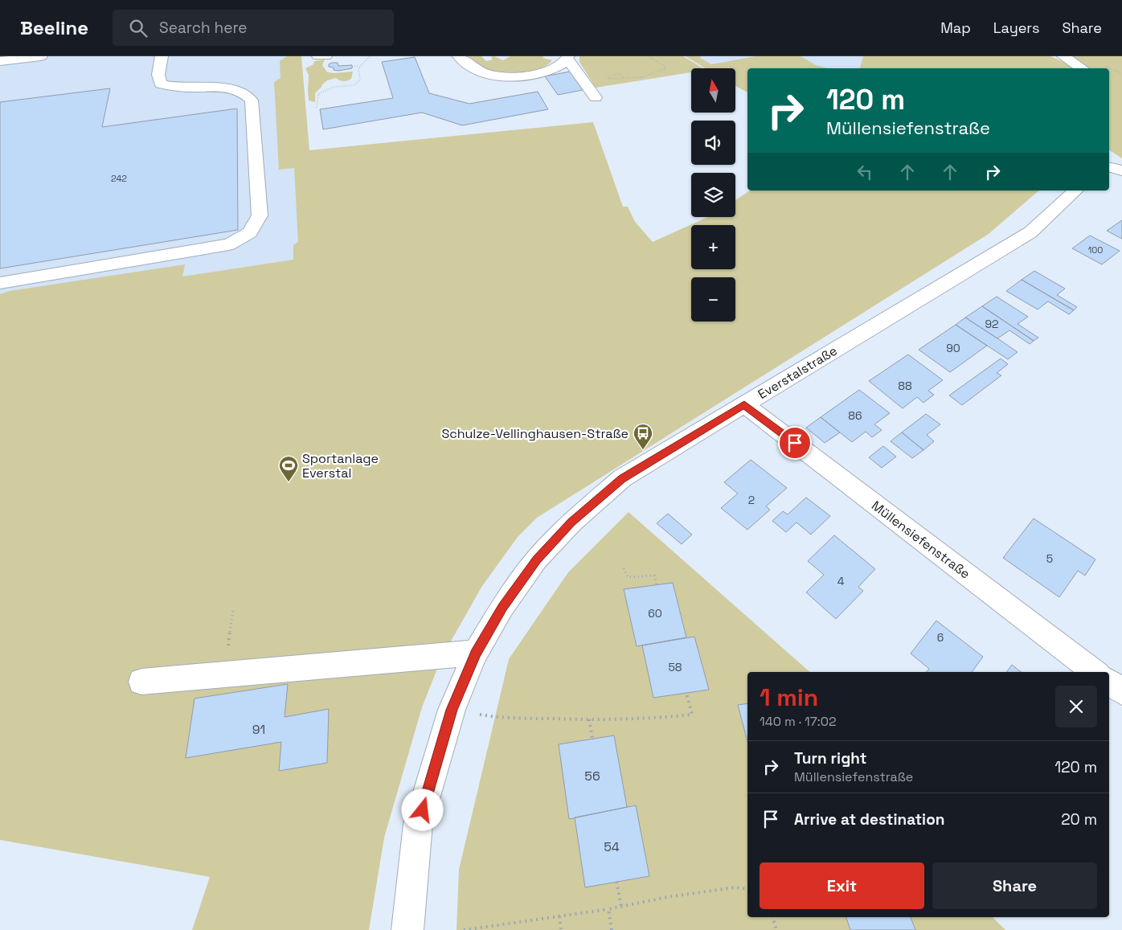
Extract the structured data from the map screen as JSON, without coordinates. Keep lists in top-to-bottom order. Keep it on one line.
{"streets":{"street":["Everstalstraße","Müllensiefenstraße"]},"crossings":[["Everstalstraße","Müllensiefenstraße"]],"places":{"bus stop":["Schulze-Vellinghausen-Straße"],"sports":["Sportanlage Everstal"]},"house_numbers":["242","100","92","90","88","86","2","5","4","60","6","58","91","56","54"],"north":"top","page":{"header":"Beeline","search":"Search here","nav":["Map","Layers","Share"],"map_buttons":["+","−"],"turn":["120 m","Müllensiefenstraße"],"heading":["1 min","140 m · 17:02"],"list":[{"name":"Turn right","note":"Müllensiefenstraße","value":"120 m"},{"name":"Arrive at destination","value":"20 m"}],"buttons":["Exit","Share"]}}
